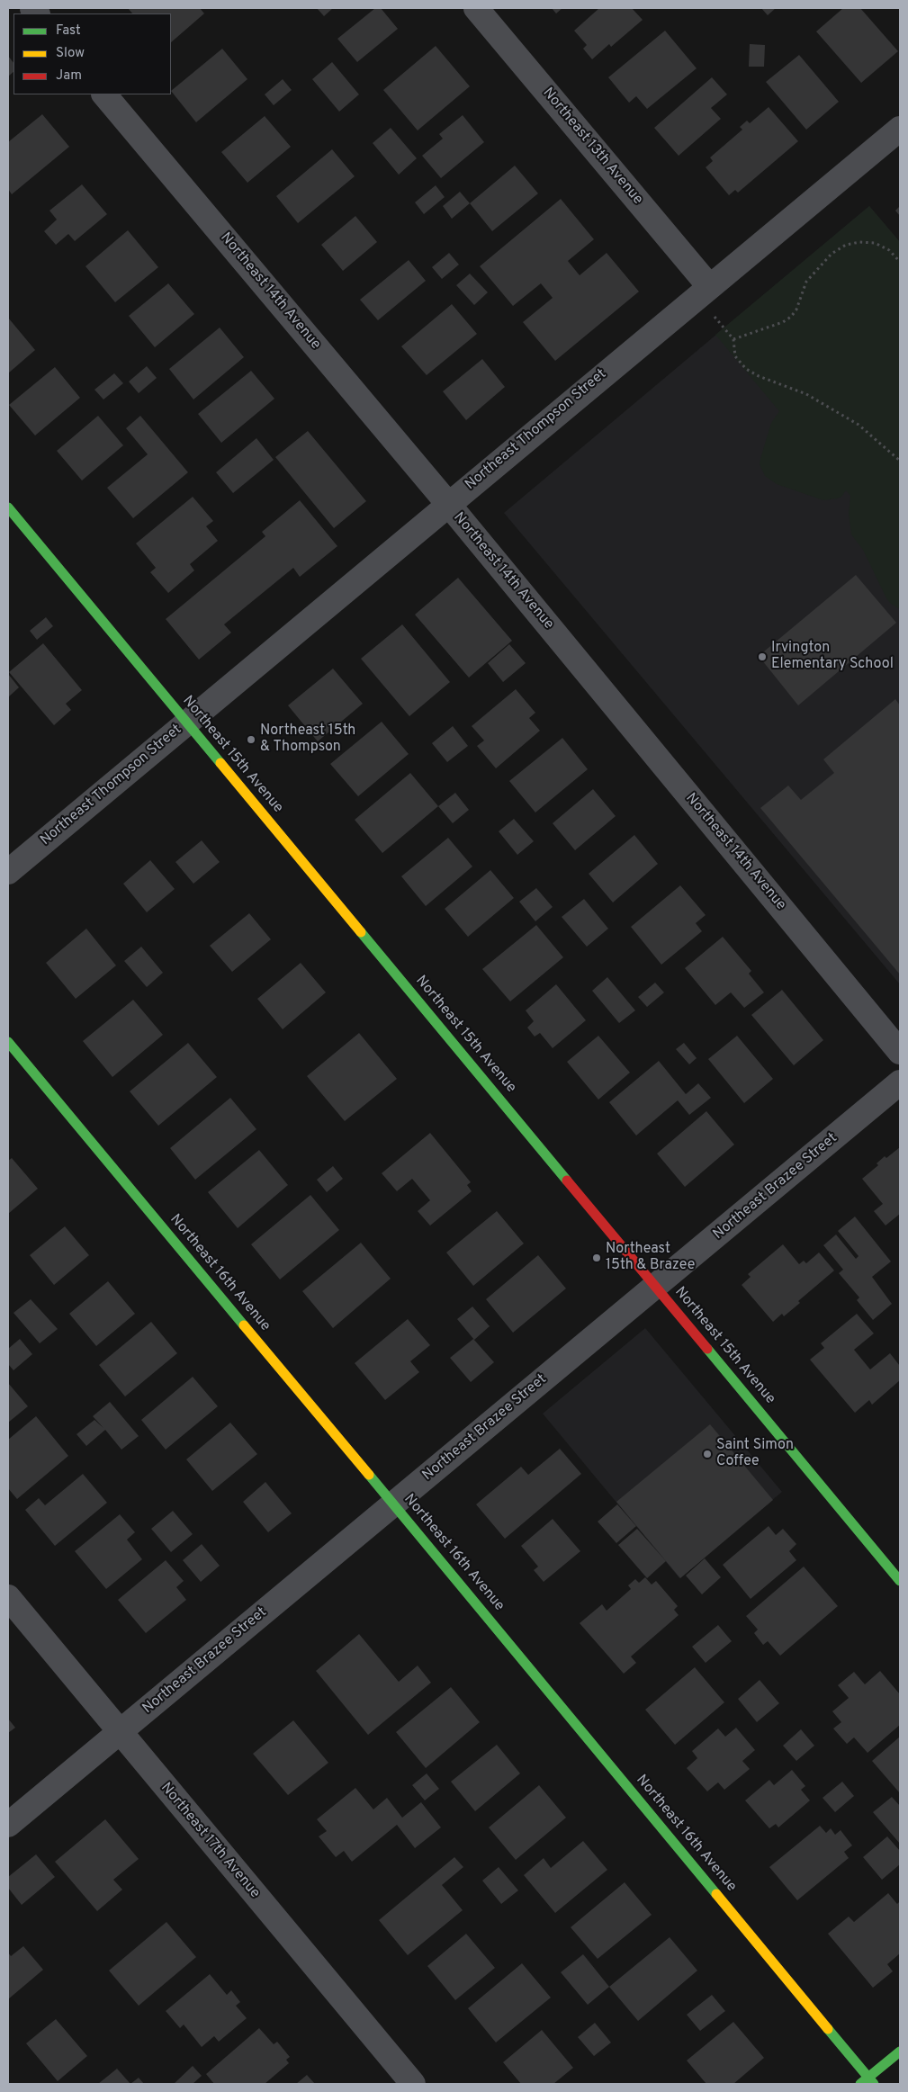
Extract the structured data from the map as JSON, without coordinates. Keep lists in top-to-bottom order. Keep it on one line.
{"streets":{"street":["Northeast 13th Avenue","Northeast 14th Avenue","Northeast Thompson Street","Northeast 15th Avenue","Northeast Brazee Street","Northeast 16th Avenue","Northeast 17th Avenue"]},"crossings":[["Northeast 13th Avenue","Northeast Thompson Street"],["Northeast 14th Avenue","Northeast Thompson Street"],["Northeast Thompson Street","Northeast 15th Avenue"],["Northeast 15th Avenue","Northeast Brazee Street"],["Northeast Brazee Street","Northeast 16th Avenue"],["Northeast Brazee Street","Northeast 17th Avenue"]],"places":["Irvington Elementary School","Northeast 15th & Thompson","Northeast 15th & Brazee","Saint Simon Coffee"],"legend":["Fast","Slow","Jam"]}
